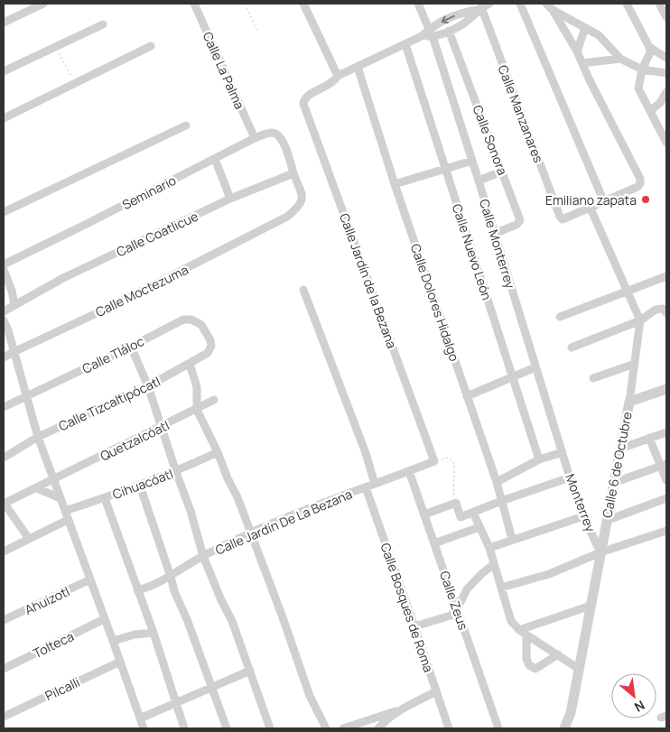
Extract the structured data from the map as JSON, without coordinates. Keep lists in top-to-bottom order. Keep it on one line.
{"streets":{"street":["Calle La Palma","Calle Manzanares","Calle Sonora","Seminario","Calle Coatlicue","Calle Monterrey","Calle Nuevo León","Calle Jardín de la Bezana","Calle Moctezuma","Calle Dolores Hidalgo","Calle Tláloc","Calle Tizcaltipócatl","Quetzalcóatl","Calle 6 de Octubre","Cihuacóatl","Monterrey","Calle Jardín De La Bezana","Ahuizotl","Calle Zeus","Calle Bosques de Roma","Tolteca","Pilcalli"]},"crossings":[["Calle La Palma","Seminario"],["Calle Sonora","Calle Monterrey"],["Seminario","Calle Coatlicue"],["Seminario","Calle Moctezuma"],["Calle Coatlicue","Calle Moctezuma"],["Calle Monterrey","Monterrey"],["Calle Jardín de la Bezana","Calle Jardín De La Bezana"],["Calle Tláloc","Calle Tizcaltipócatl"],["Calle 6 de Octubre","Monterrey"],["Calle Jardín De La Bezana","Calle Zeus"],["Calle Jardín De La Bezana","Calle Bosques de Roma"]],"places":["Emiliano zapata"],"north":"bottom right"}
